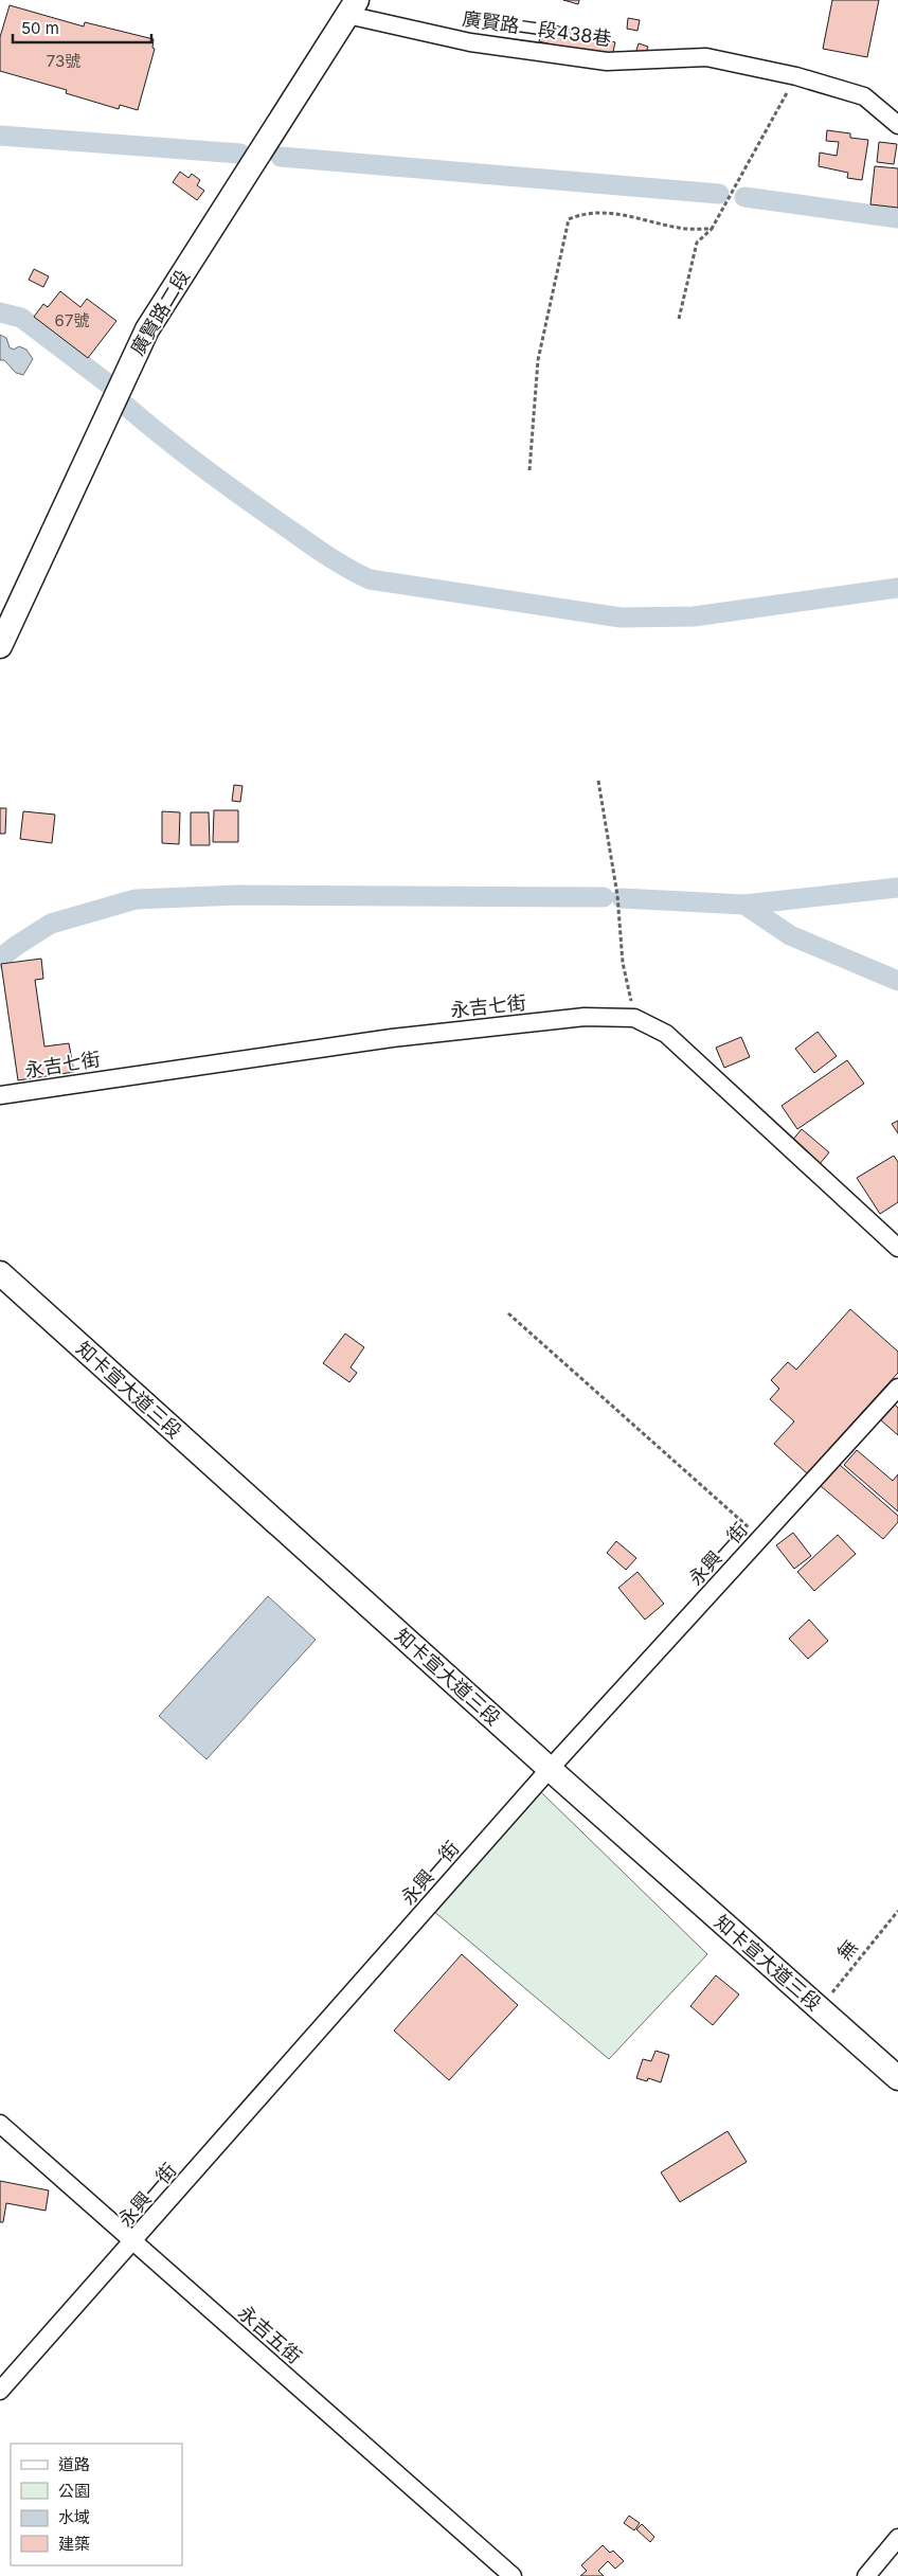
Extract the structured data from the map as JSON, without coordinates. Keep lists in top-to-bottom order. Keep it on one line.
{"streets":{"street":["廣賢路二段438巷","廣賢路二段","永吉七街","知卡宣大道三段","永興一街","永吉五街"],"path":["無"]},"crossings":[["廣賢路二段438巷","廣賢路二段"],["知卡宣大道三段","永興一街"],["知卡宣大道三段","無"],["永興一街","永吉五街"]],"house_numbers":["73號","67號"],"legend":["道路","公園","水域","建築"],"scale_bar":"50 m"}
